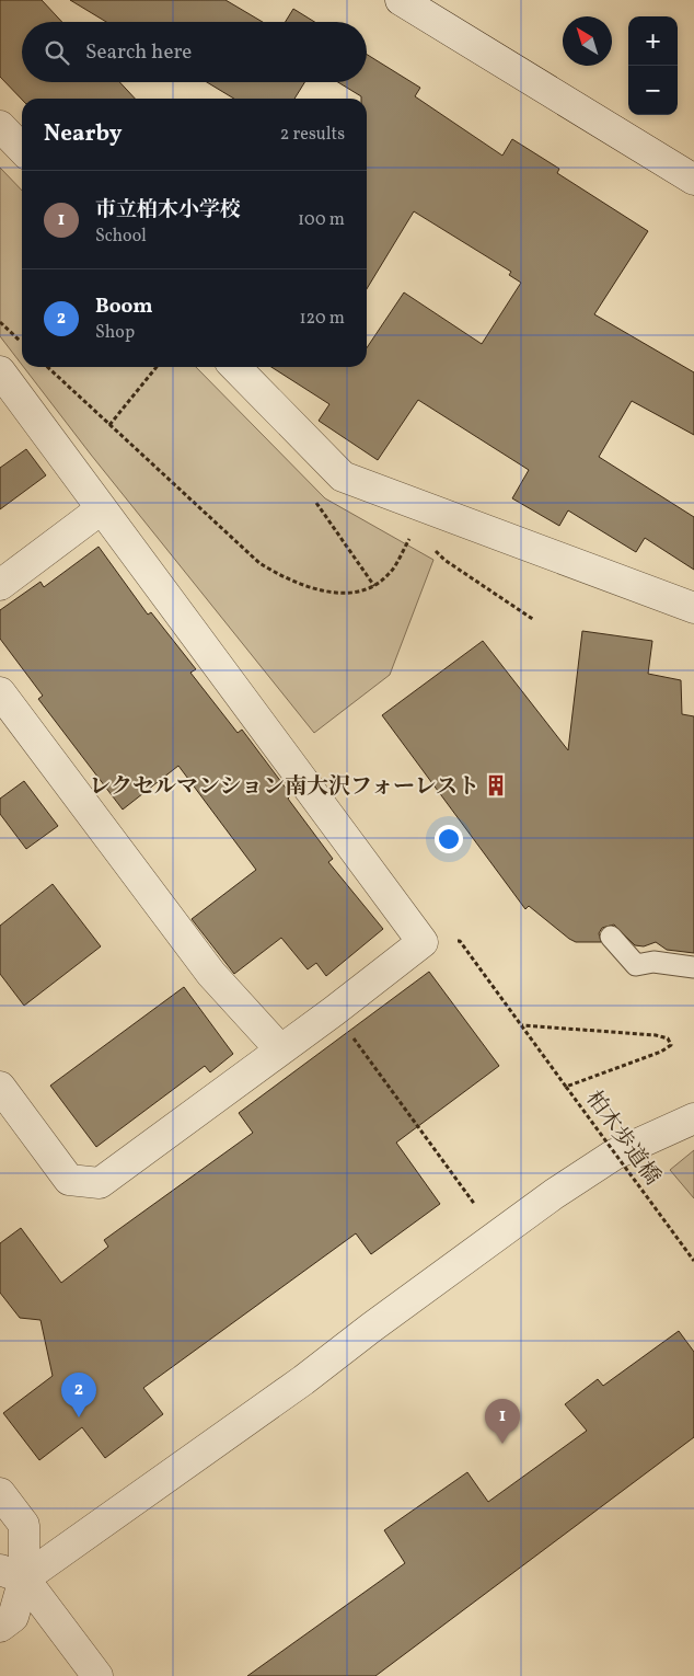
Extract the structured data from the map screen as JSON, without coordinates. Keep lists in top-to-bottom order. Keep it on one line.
{"streets":{"path":["柏木歩道橋"]},"places":{"building":["レクセルマンション南大沢フォーレスト"]},"north":"top left","page":{"map_buttons":["+","−"],"search":"Search here","heading":["Nearby","2 results"],"list":[{"mark":"1","name":"市立柏木小学校","note":"School","value":"100 m"},{"mark":"2","name":"Boom","note":"Shop","value":"120 m"}],"pins":["2","1"]}}
